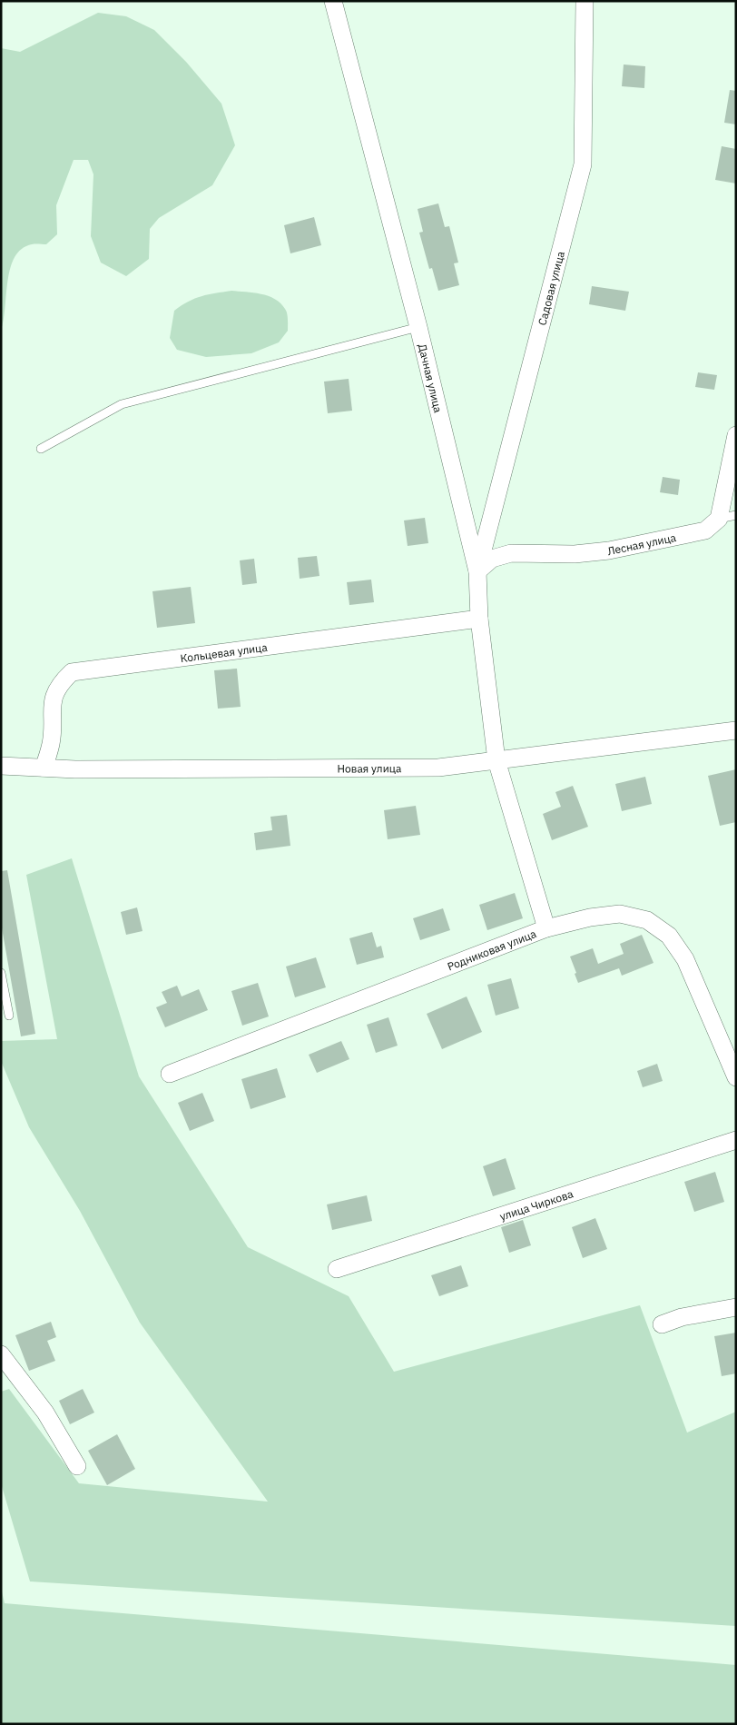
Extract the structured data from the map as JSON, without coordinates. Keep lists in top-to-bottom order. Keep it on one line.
{"streets":{"street":["Садовая улица","Дачная улица","Лесная улица","Кольцевая улица","Новая улица","Родниковая улица","улица Чиркова"]},"crossings":[["Садовая улица","Дачная улица"],["Садовая улица","Лесная улица"],["Дачная улица","Лесная улица"],["Дачная улица","Кольцевая улица"],["Дачная улица","Новая улица"],["Дачная улица","Родниковая улица"],["Кольцевая улица","Новая улица"]]}
